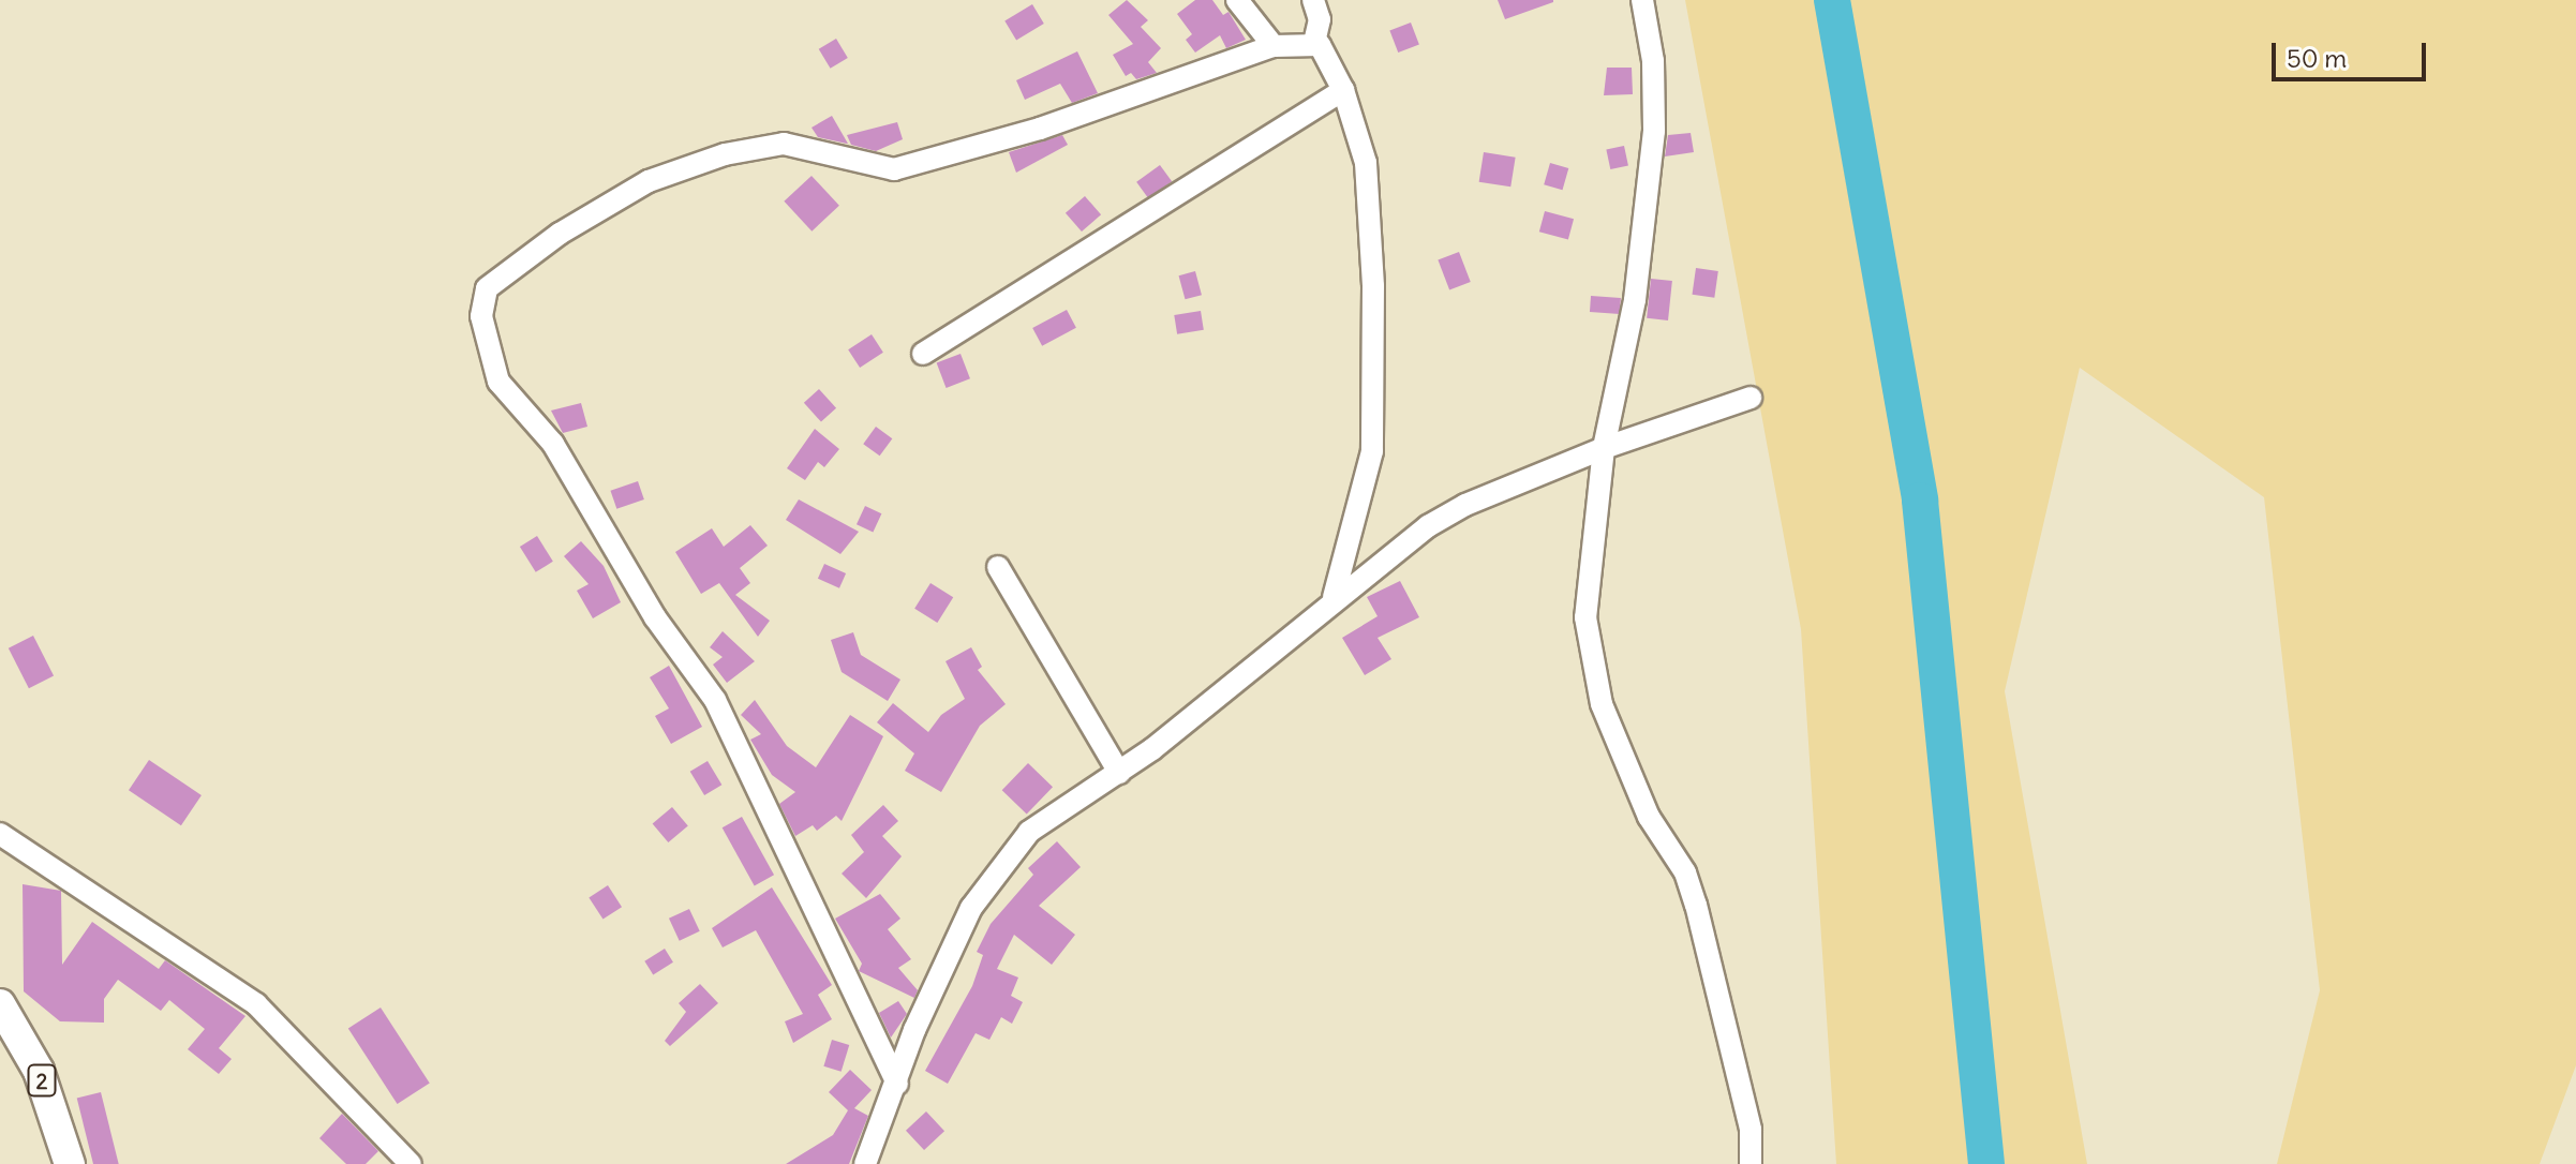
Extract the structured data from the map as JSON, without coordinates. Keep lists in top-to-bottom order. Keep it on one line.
{"streets":{"highway":["2"]},"scale_bar":"50 m"}
